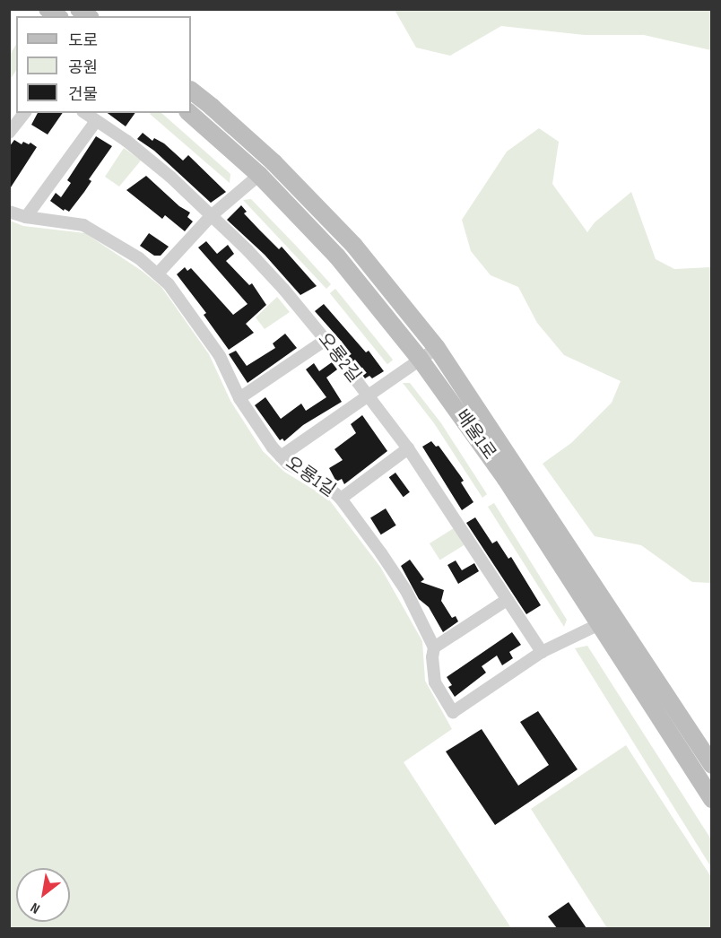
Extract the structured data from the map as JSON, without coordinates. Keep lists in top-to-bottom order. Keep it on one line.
{"streets":{"main road":["배울1로"],"street":["오룡2길","오룡1길"]},"crossings":[["오룡2길","오룡1길"],["배울1로","오룡1길"]],"legend":["도로","공원","건물"],"north":"bottom left"}
